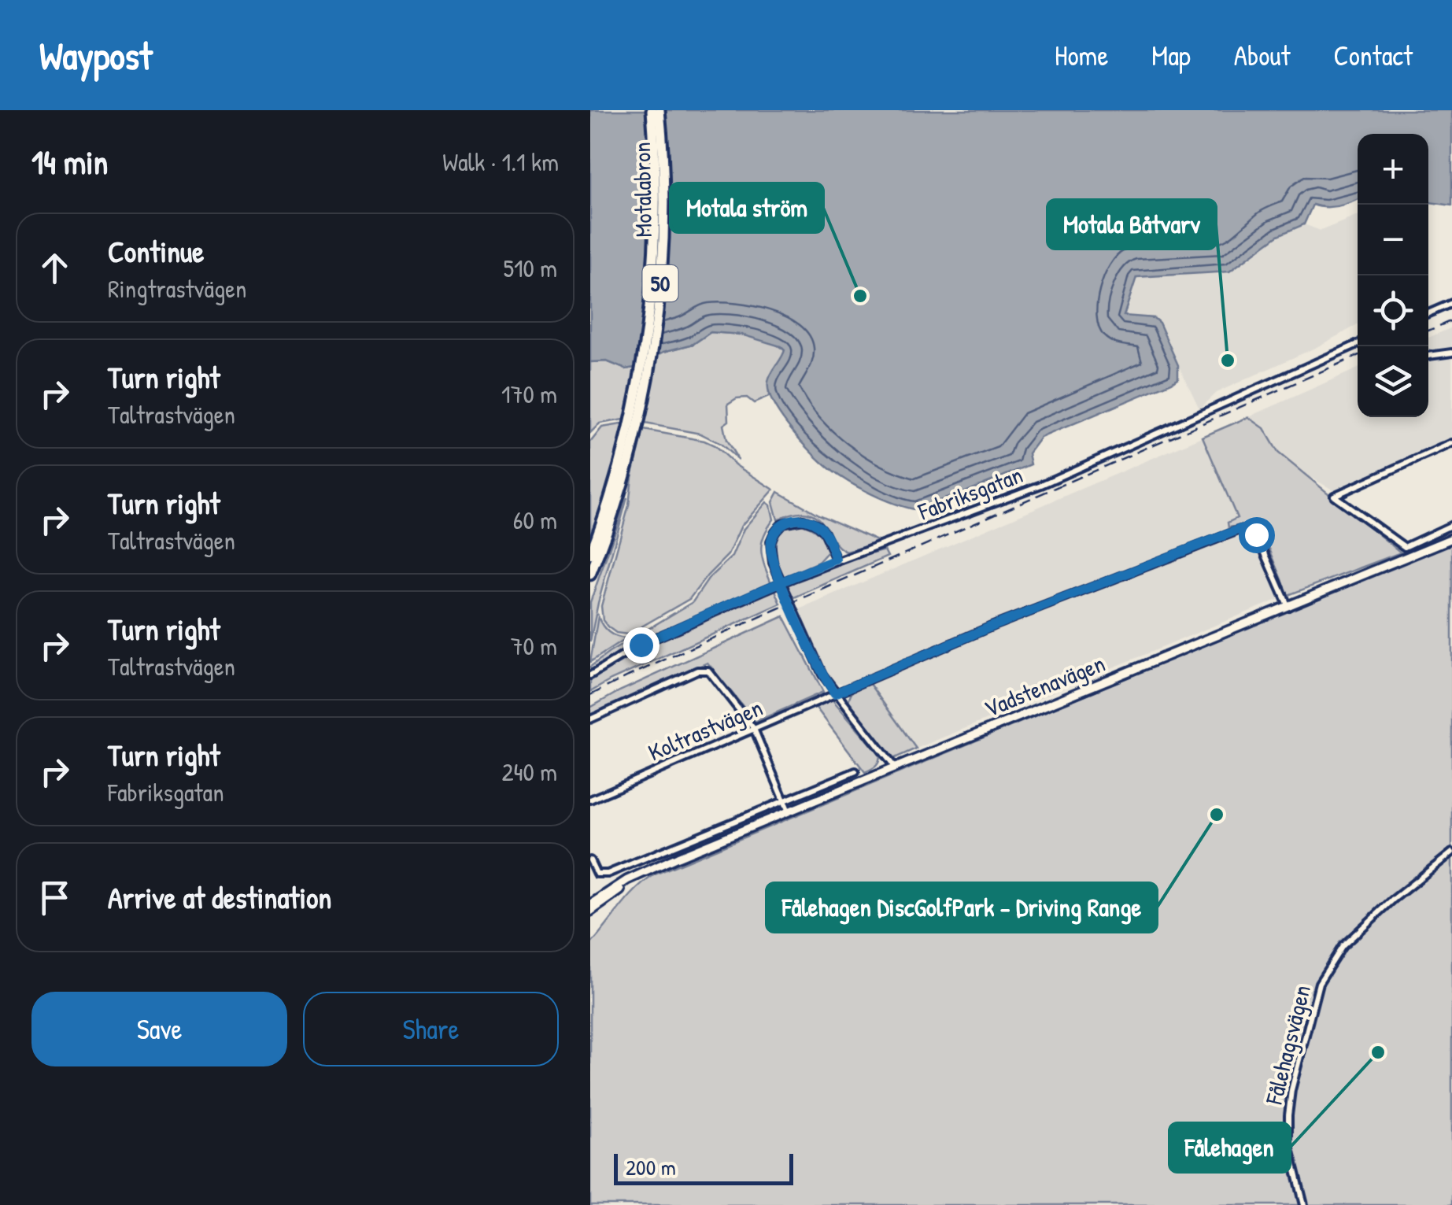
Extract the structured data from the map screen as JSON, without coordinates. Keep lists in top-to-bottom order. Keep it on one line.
{"streets":{"highway":["Motalabron","50"],"main road":["Vadstenavägen"],"street":["Fabriksgatan","Koltrastvägen","Fålehagsvägen"]},"crossings":[["Motalabron","50"],["Vadstenavägen","Koltrastvägen"]],"places":["Motala ström","Motala Båtvarv","Fålehagen DiscGolfPark - Driving Range","Fålehagen"],"scale_bar":"200 m","page":{"header":"Waypost","nav":["Home","Map","About","Contact"],"heading":["14 min","Walk · 1.1 km"],"map_buttons":["+","−"],"list":[["Continue","Ringtrastvägen","510 m"],["Turn right","Taltrastvägen","170 m"],["Turn right","Taltrastvägen","60 m"],["Turn right","Taltrastvägen","70 m"],["Turn right","Fabriksgatan","240 m"],"Arrive at destination"],"buttons":["Save","Share"],"scale":"200 m"}}
